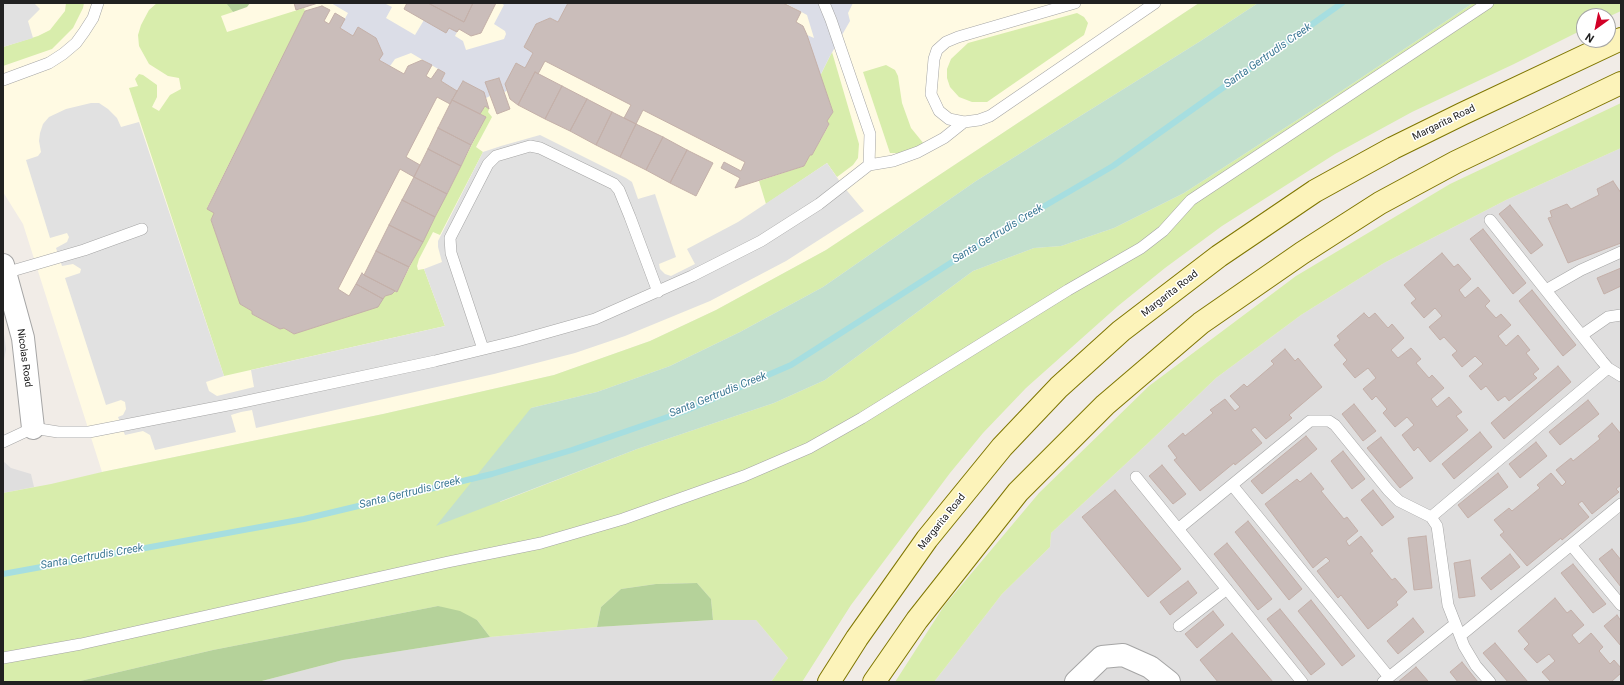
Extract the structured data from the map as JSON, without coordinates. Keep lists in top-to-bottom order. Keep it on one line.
{"streets":{"main road":["Margarita Road"],"street":["Nicolas Road"]},"water":["Santa Gertrudis Creek"],"north":"bottom left"}
